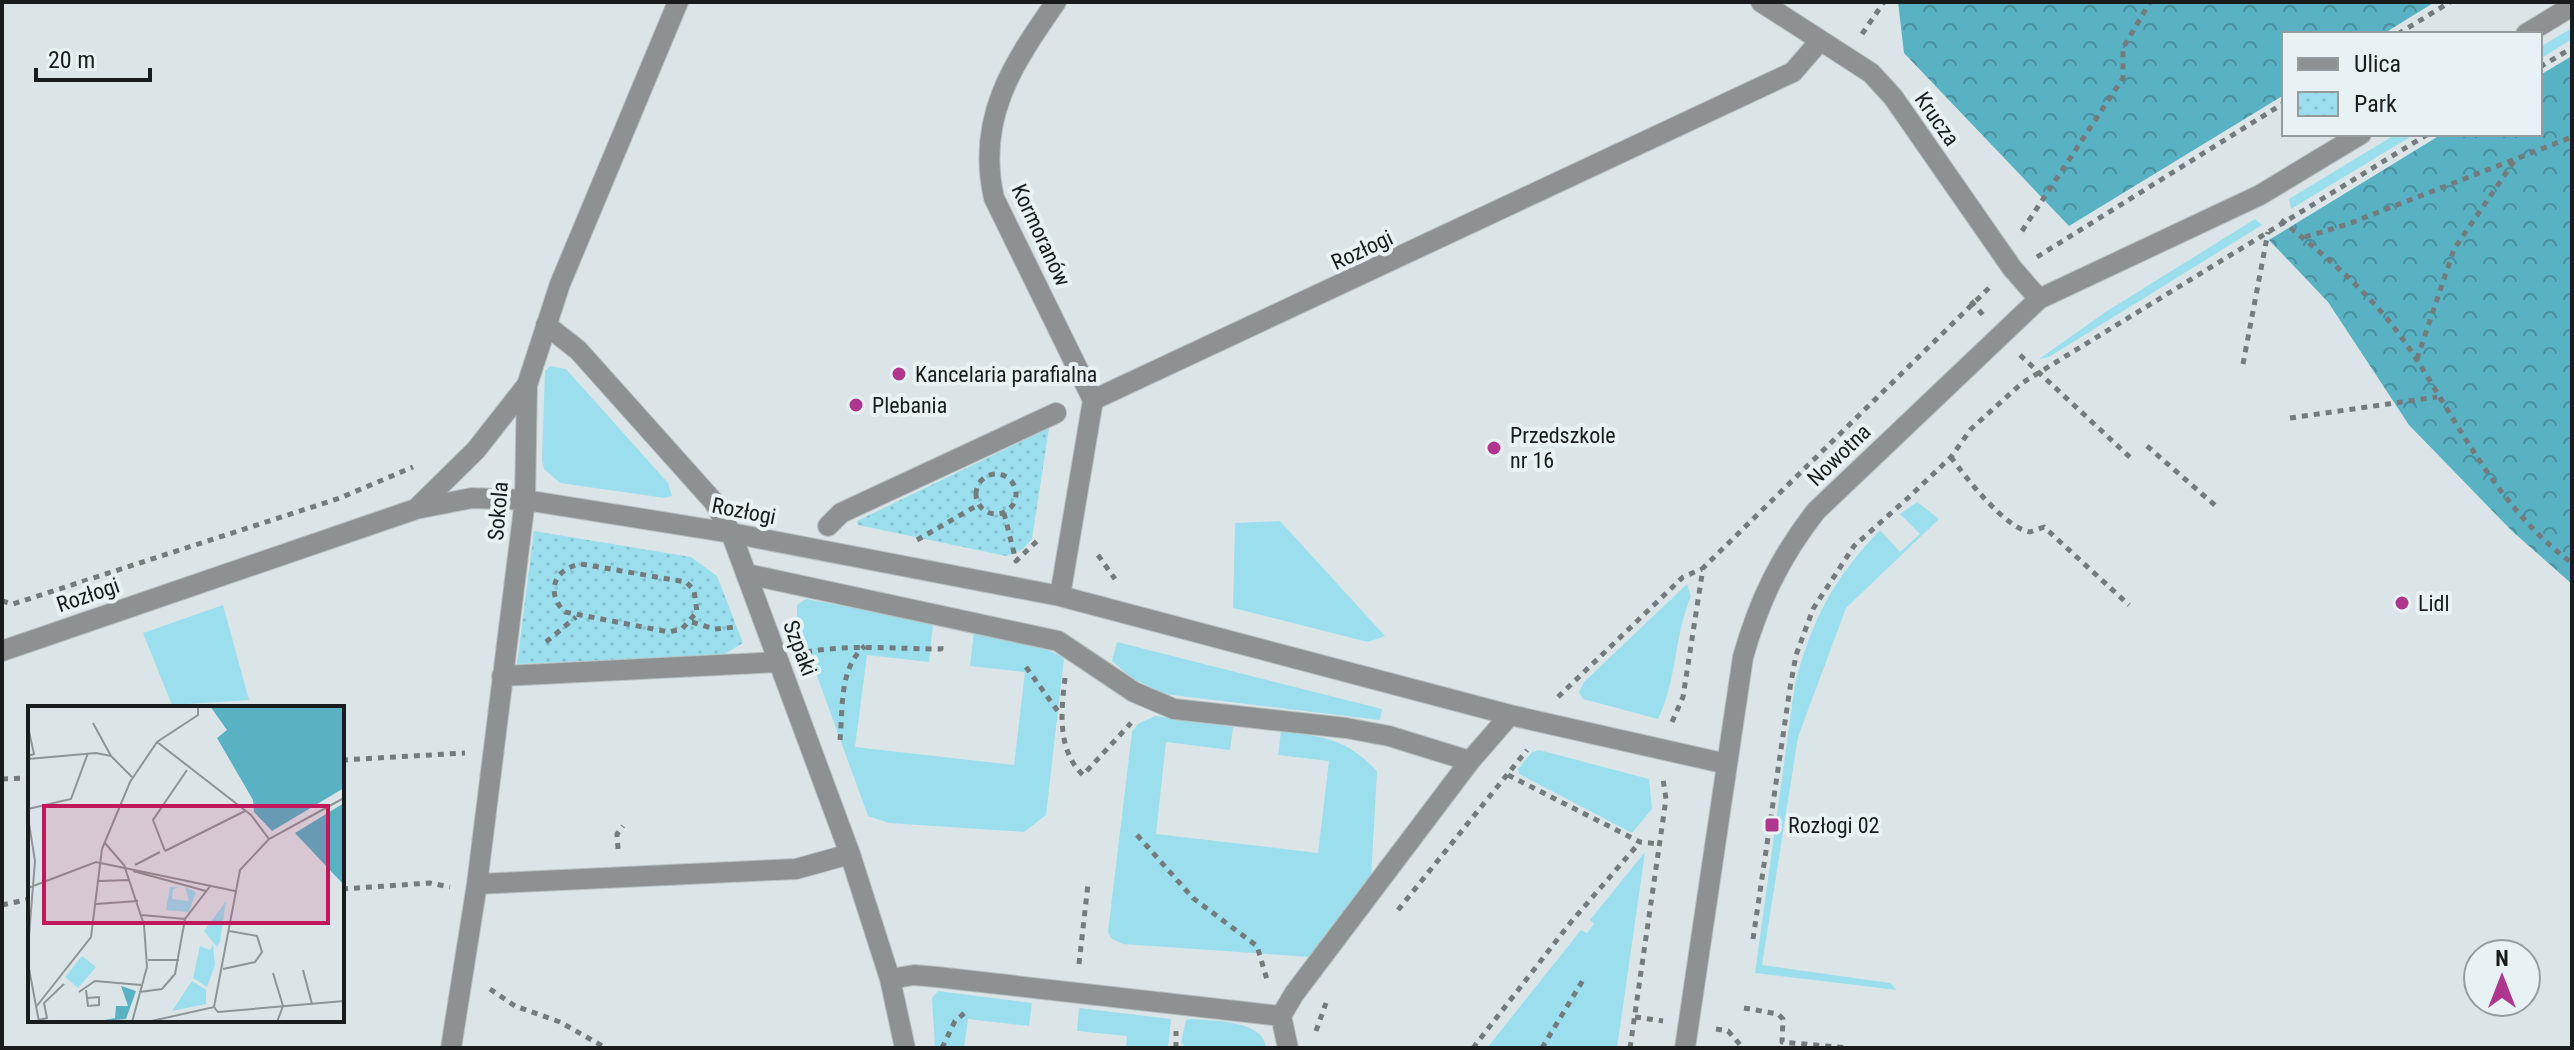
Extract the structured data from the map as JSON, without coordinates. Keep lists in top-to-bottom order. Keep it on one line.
{"streets":{"street":["Krucza","Kormoranów","Rozłogi","Nowotna","Sokola","Szpaki"]},"crossings":[["Krucza","Rozłogi"],["Krucza","Nowotna"],["Kormoranów","Rozłogi"],["Rozłogi","Nowotna"],["Rozłogi","Sokola"],["Rozłogi","Szpaki"],["Sokola","Szpaki"]],"places":{"other":["Kancelaria parafialna","Plebania","Przedszkole nr 16","Lidl"],"transit":["Rozłogi 02"]},"legend":["Ulica","Park"],"scale_bar":"20 m","north":"top"}
